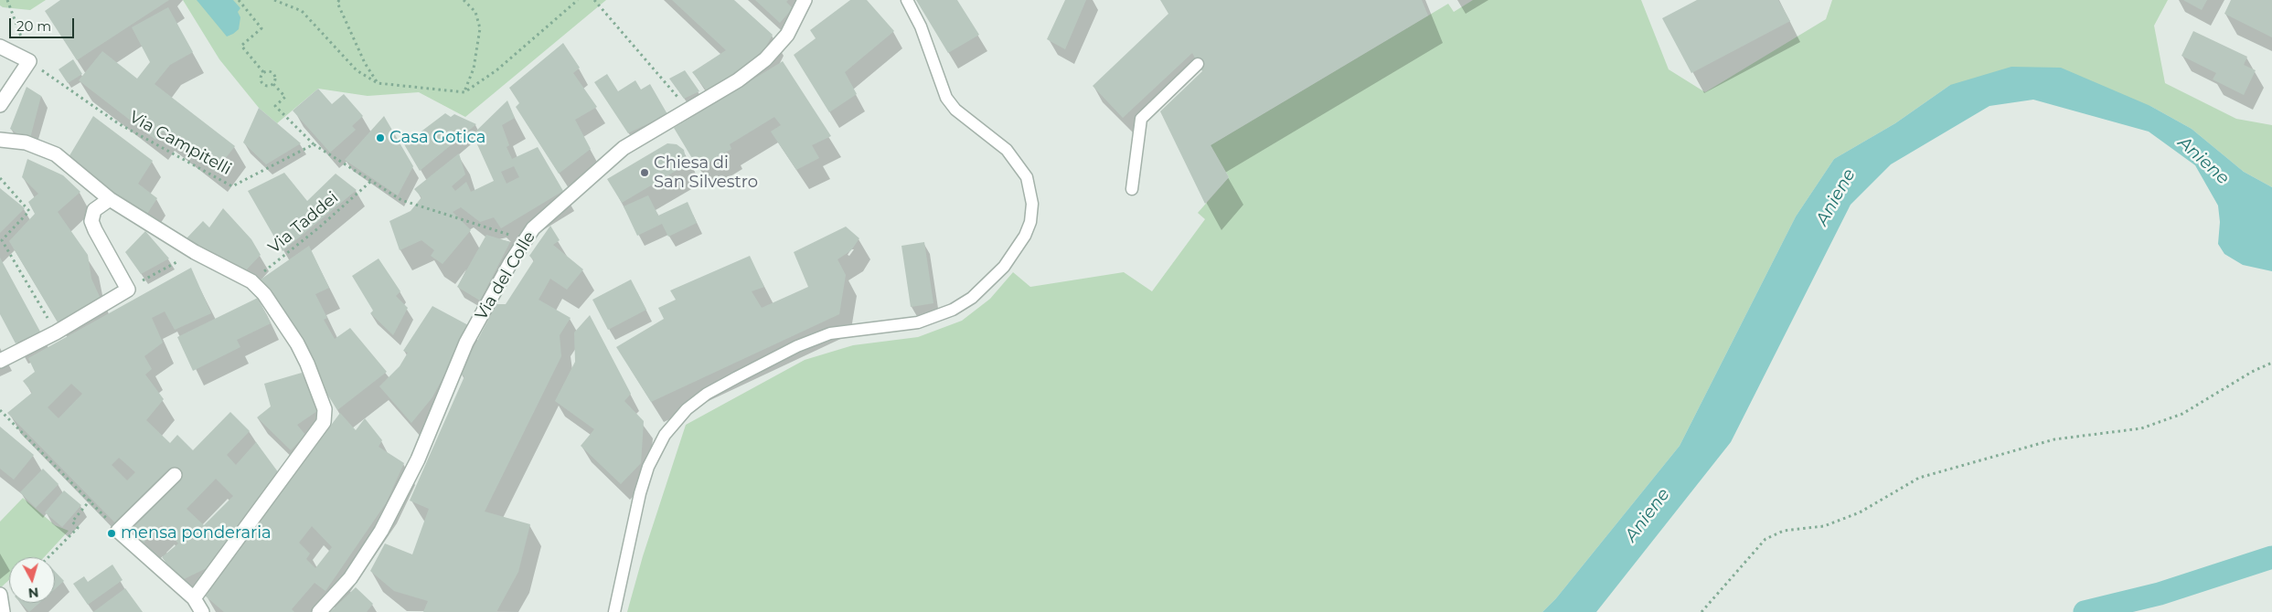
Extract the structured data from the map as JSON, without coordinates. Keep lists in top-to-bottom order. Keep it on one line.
{"streets":{"street":["Via del Colle"],"path":["Via Campitelli","Via Taddei"]},"water":["Aniene"],"places":["Casa Gotica","Chiesa di San Silvestro","mensa ponderaria"],"scale_bar":"20 m","north":"bottom"}
